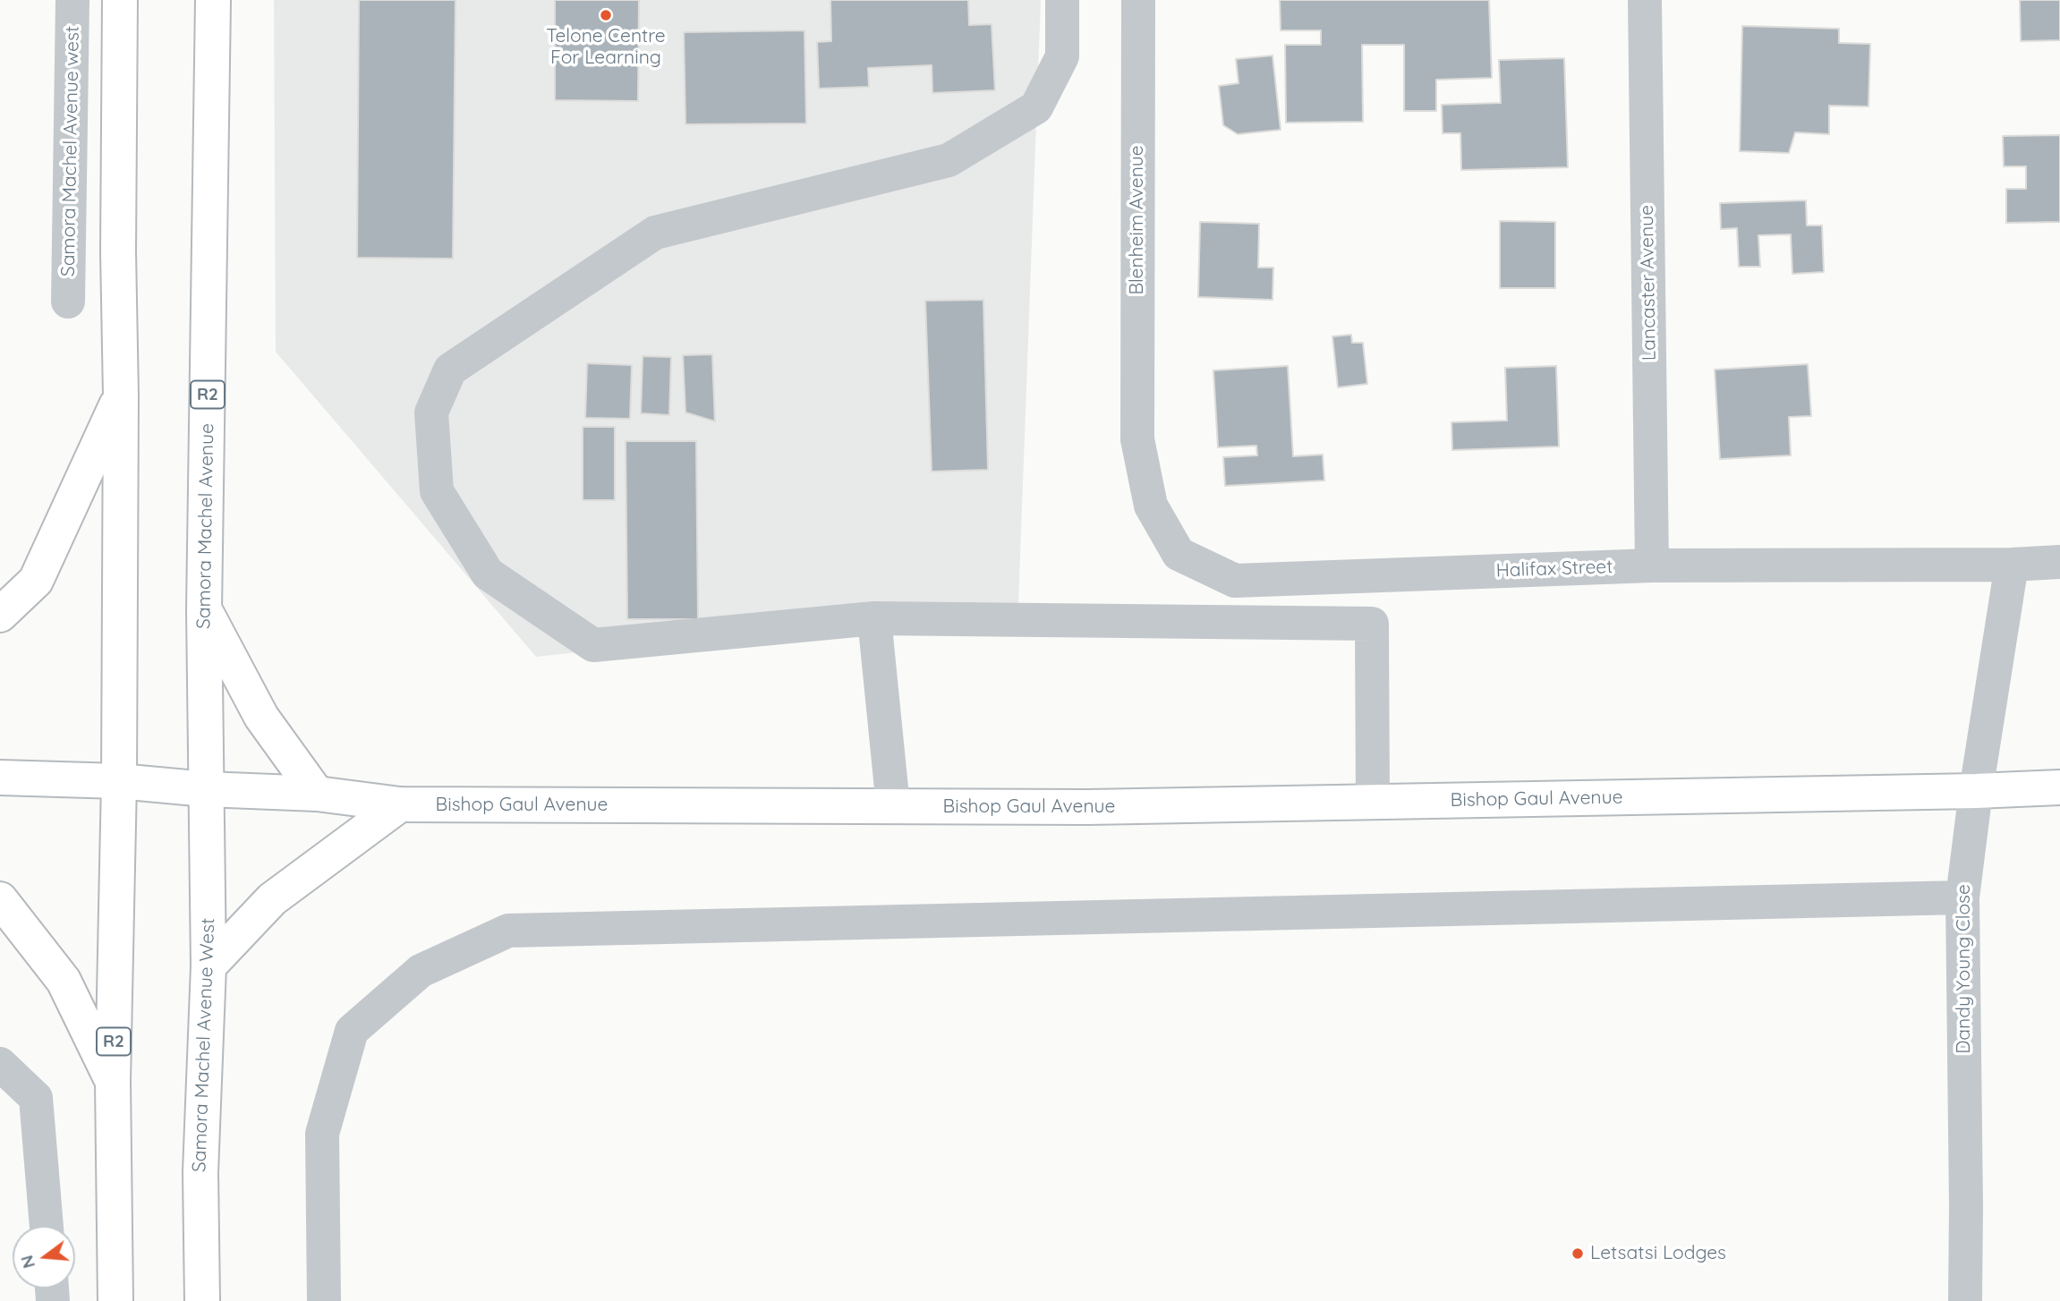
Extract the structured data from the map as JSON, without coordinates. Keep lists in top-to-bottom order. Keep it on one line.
{"streets":{"main road":["R2","Samora Machel Avenue","Bishop Gaul Avenue","Samora Machel Avenue West"],"street":["Samora Machel Avenue west","Blenheim Avenue","Lancaster Avenue","Halifax Street","Dandy Young Close"]},"crossings":[["Blenheim Avenue","Halifax Street"],["Lancaster Avenue","Halifax Street"],["R2","Bishop Gaul Avenue"],["Samora Machel Avenue","Bishop Gaul Avenue"],["Samora Machel Avenue","Samora Machel Avenue West"],["Halifax Street","Dandy Young Close"],["Bishop Gaul Avenue","Dandy Young Close"],["Bishop Gaul Avenue","Samora Machel Avenue West"]],"places":["Telone Centre For Learning","Letsatsi Lodges"],"north":"left"}
